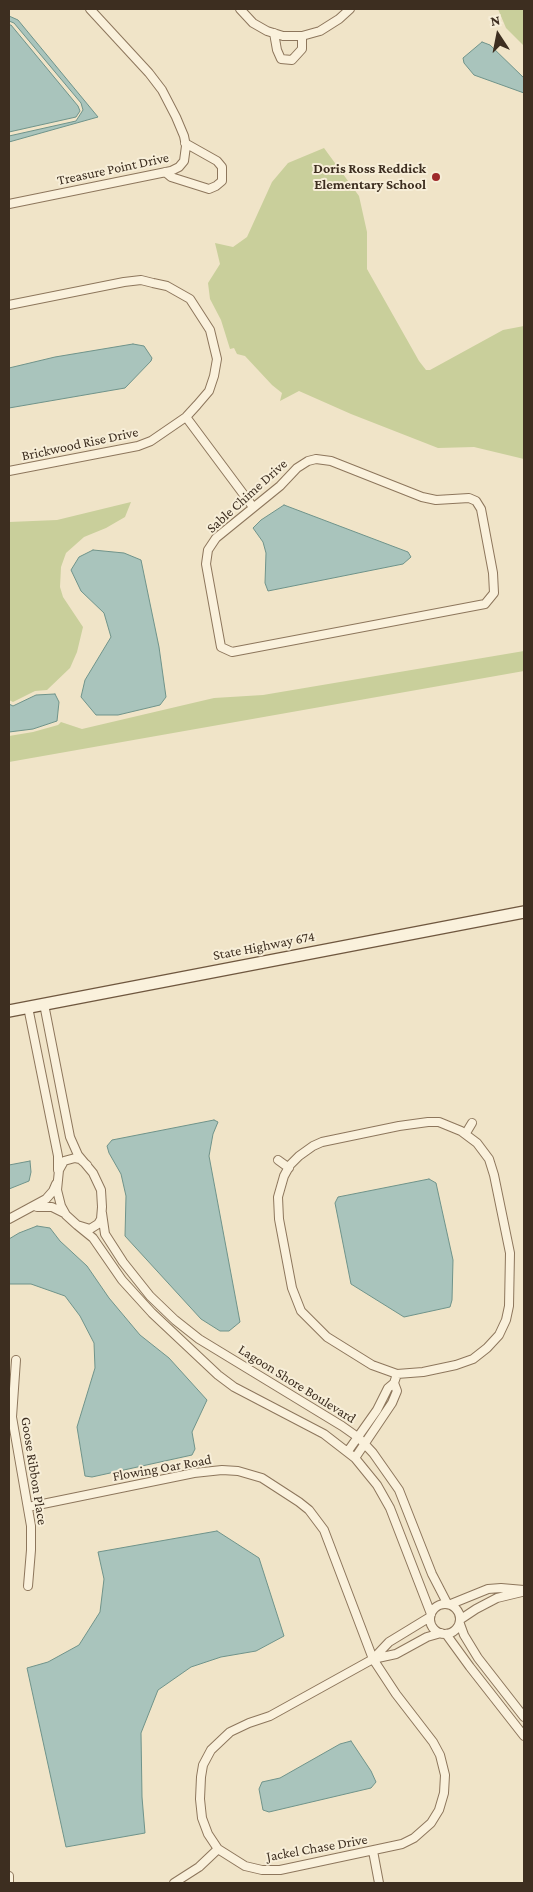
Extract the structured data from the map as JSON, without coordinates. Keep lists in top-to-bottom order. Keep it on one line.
{"streets":{"main road":["State Highway 674"],"street":["Treasure Point Drive","Brickwood Rise Drive","Sable Chime Drive","Lagoon Shore Boulevard","Flowing Oar Road","Goose Ribbon Place","Jackel Chase Drive"]},"crossings":[["Lagoon Shore Boulevard","Jackel Chase Drive"],["Flowing Oar Road","Goose Ribbon Place"],["Flowing Oar Road","Jackel Chase Drive"]],"places":["Doris Ross Reddick Elementary School"],"north":"top"}
